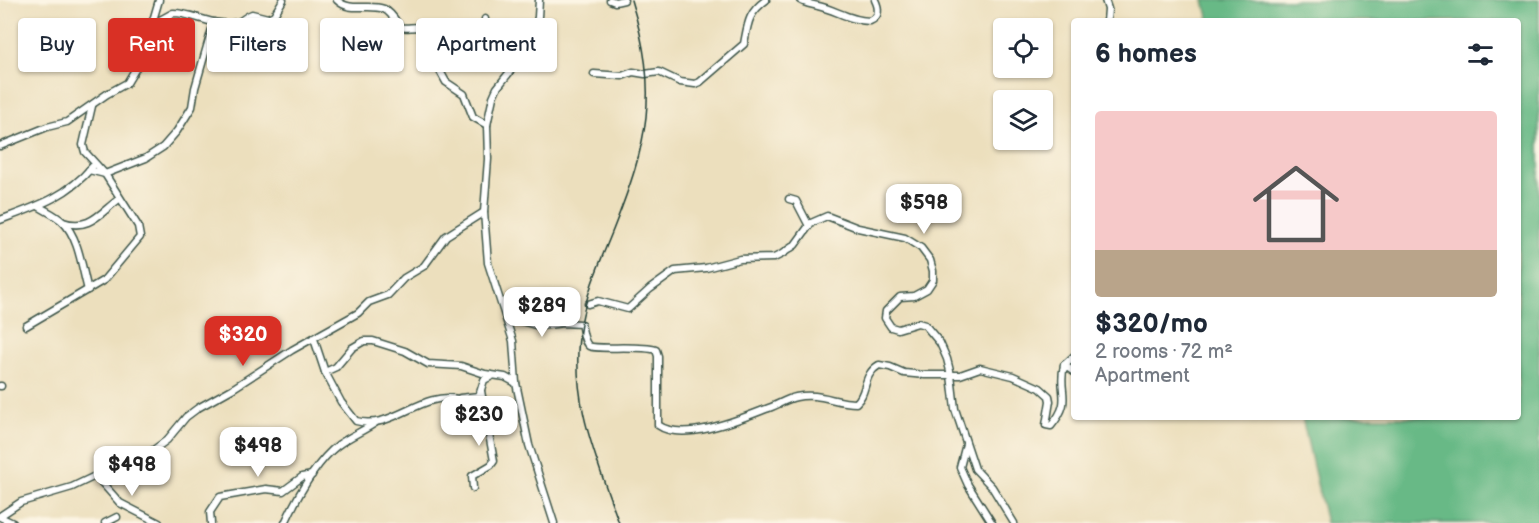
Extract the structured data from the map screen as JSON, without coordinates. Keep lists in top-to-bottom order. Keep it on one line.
{"page":{"chip":["Buy","Rent","Filters","New","Apartment"],"heading":"6 homes","list":[{"name":"$320/mo","note":"2 rooms · 72 m² · Apartment"}],"price":["$598","$289","$320","$230","$498","$498"]}}
